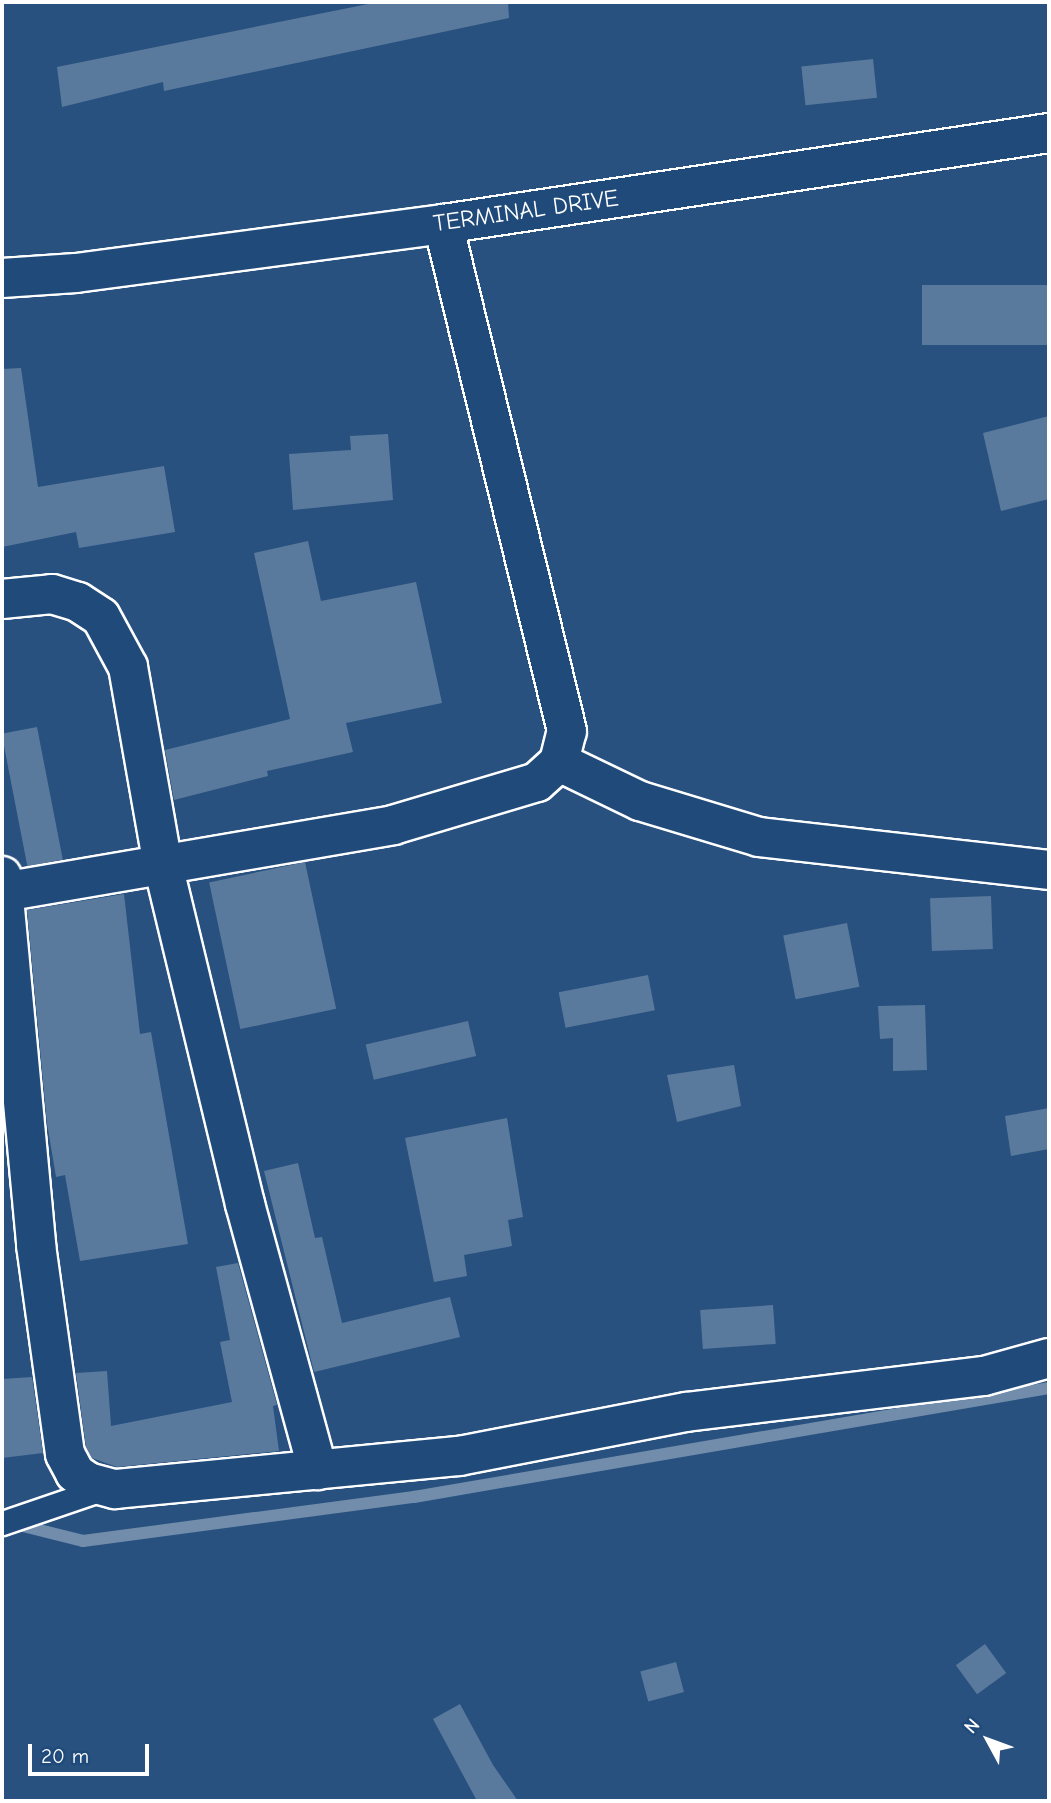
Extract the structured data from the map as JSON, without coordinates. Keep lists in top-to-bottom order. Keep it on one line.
{"streets":{"street":["TERMINAL DRIVE"]},"scale_bar":"20 m","north":"top left"}
